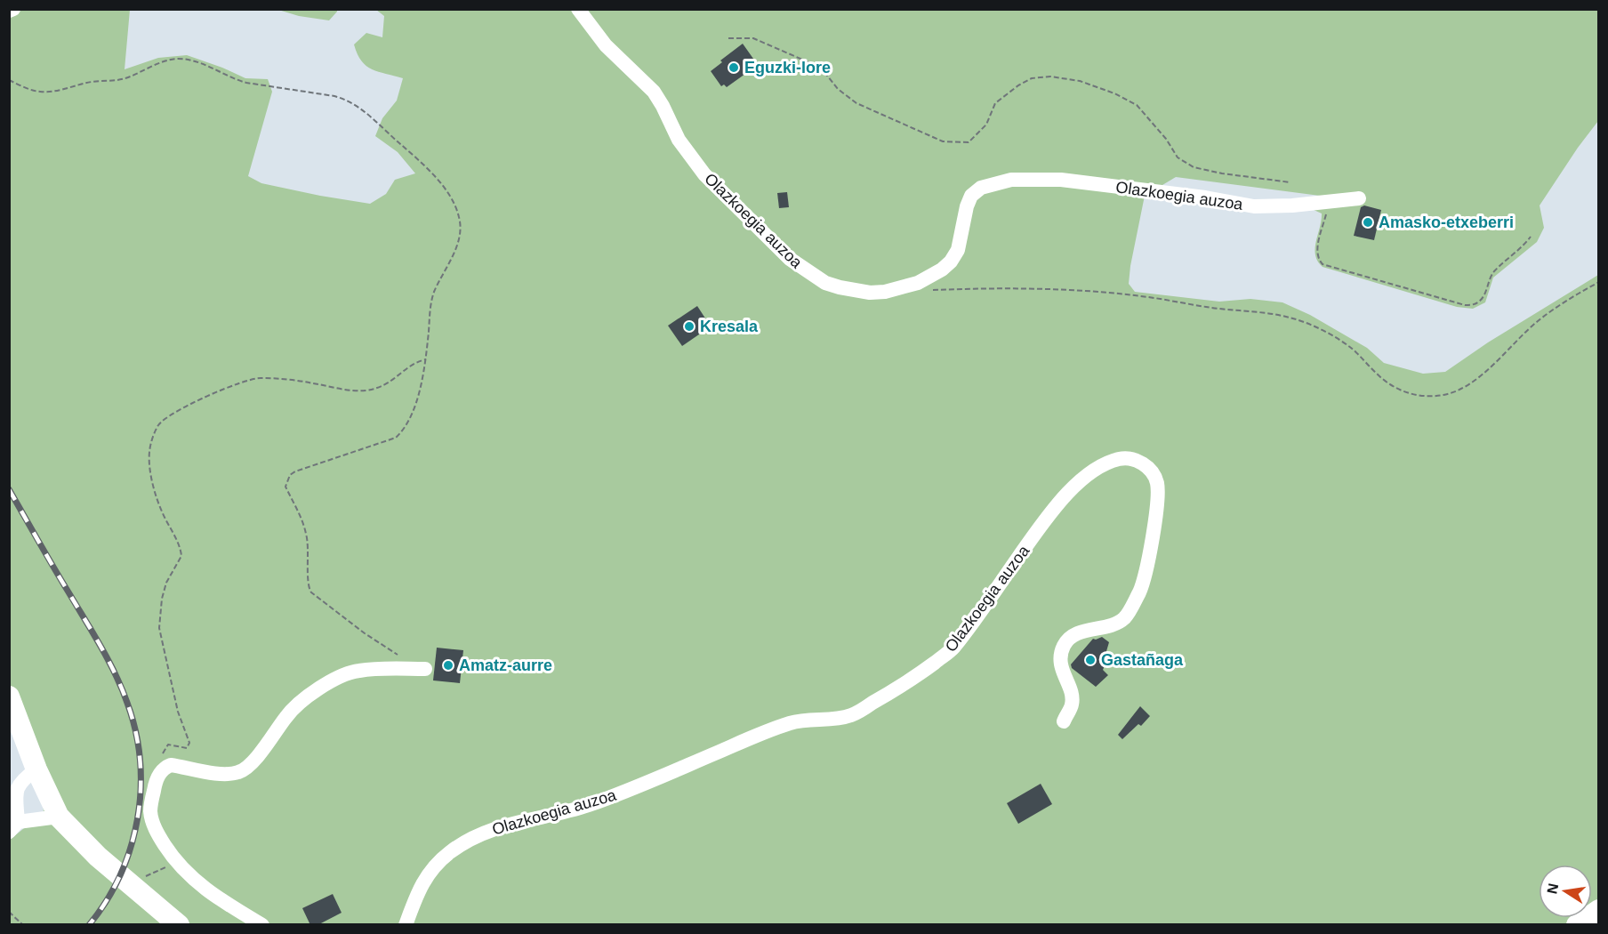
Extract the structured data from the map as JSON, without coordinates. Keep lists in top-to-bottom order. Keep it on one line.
{"streets":{"street":["Olazkoegia auzoa"]},"places":["Eguzki-lore","Amasko-etxeberri","Kresala","Gastañaga","Amatz-aurre"],"north":"left"}
